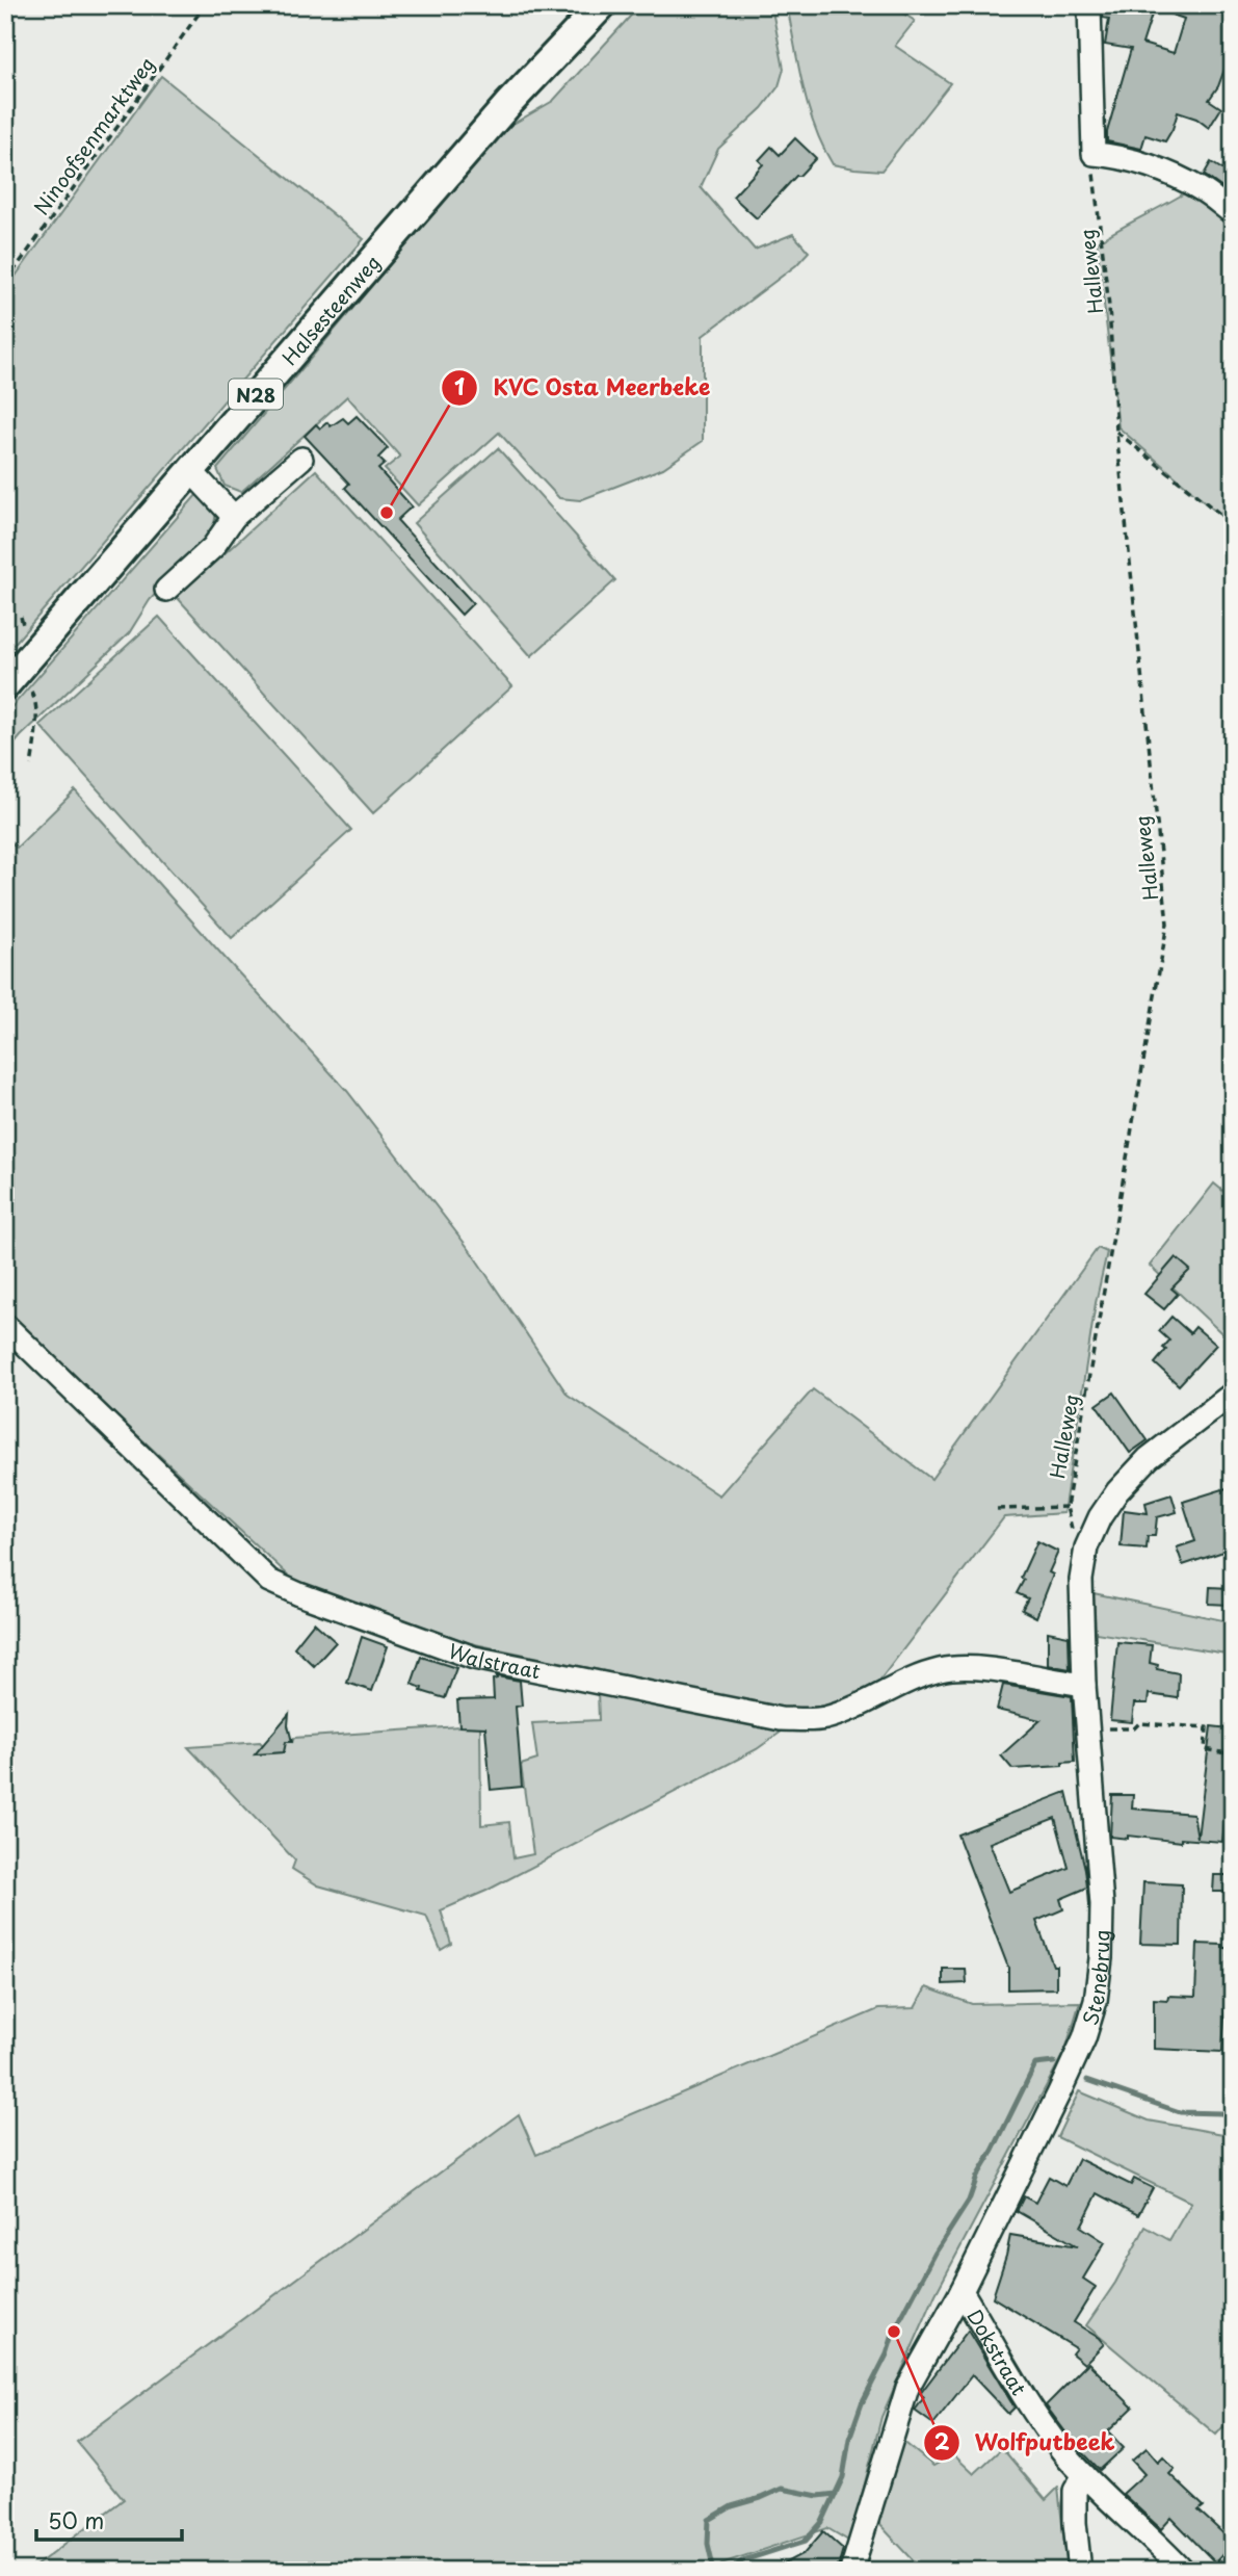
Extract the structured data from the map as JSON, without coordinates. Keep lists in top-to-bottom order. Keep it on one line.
{"streets":{"main road":["Halsesteenweg","N28"],"street":["Walstraat","Stenebrug","Dokstraat"],"path":["Ninoofsenmarktweg","Halleweg"]},"crossings":[["Halleweg","Stenebrug"],["Walstraat","Stenebrug"],["Stenebrug","Dokstraat"]],"places":["KVC Osta Meerbeke","Wolfputbeek"],"scale_bar":"50 m"}
